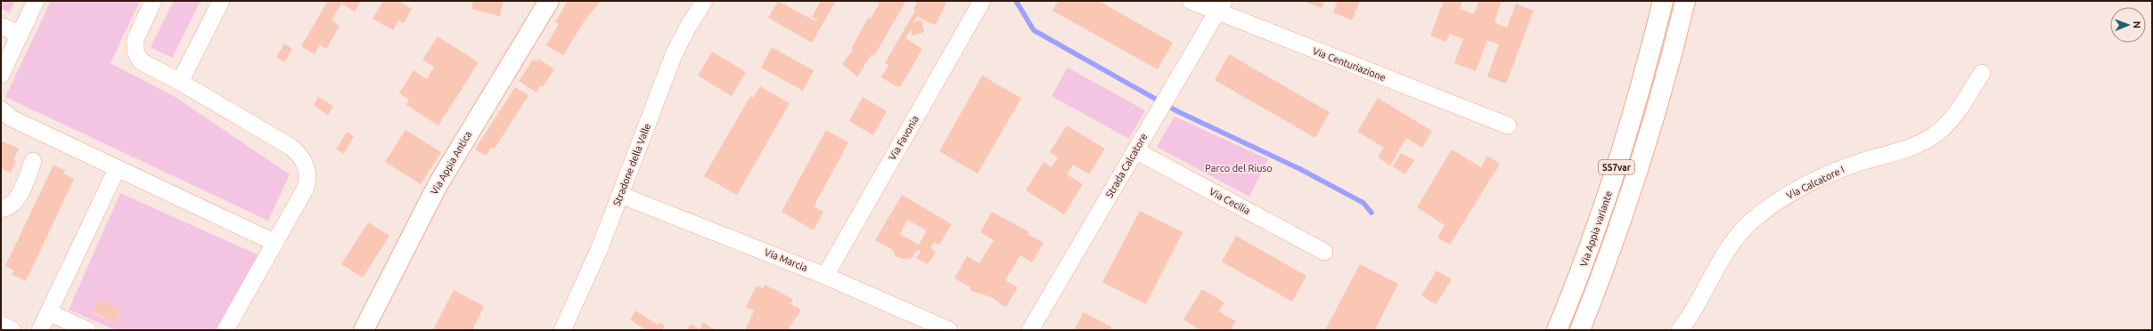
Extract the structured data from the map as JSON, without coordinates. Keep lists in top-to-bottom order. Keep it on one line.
{"streets":{"main road":["Via Appia Antica","SS7var","Via Appia variante"],"street":["Via Centuriazione","Via Favonia","Stradone della Valle","Strada Calcatore","Via Calcatore I","Via Cecilia","Via Marcia"]},"crossings":[["Via Centuriazione","Strada Calcatore"],["Via Favonia","Via Marcia"],["Stradone della Valle","Via Marcia"],["Strada Calcatore","Via Cecilia"]],"parks":["Parco del Riuso"],"north":"right"}
